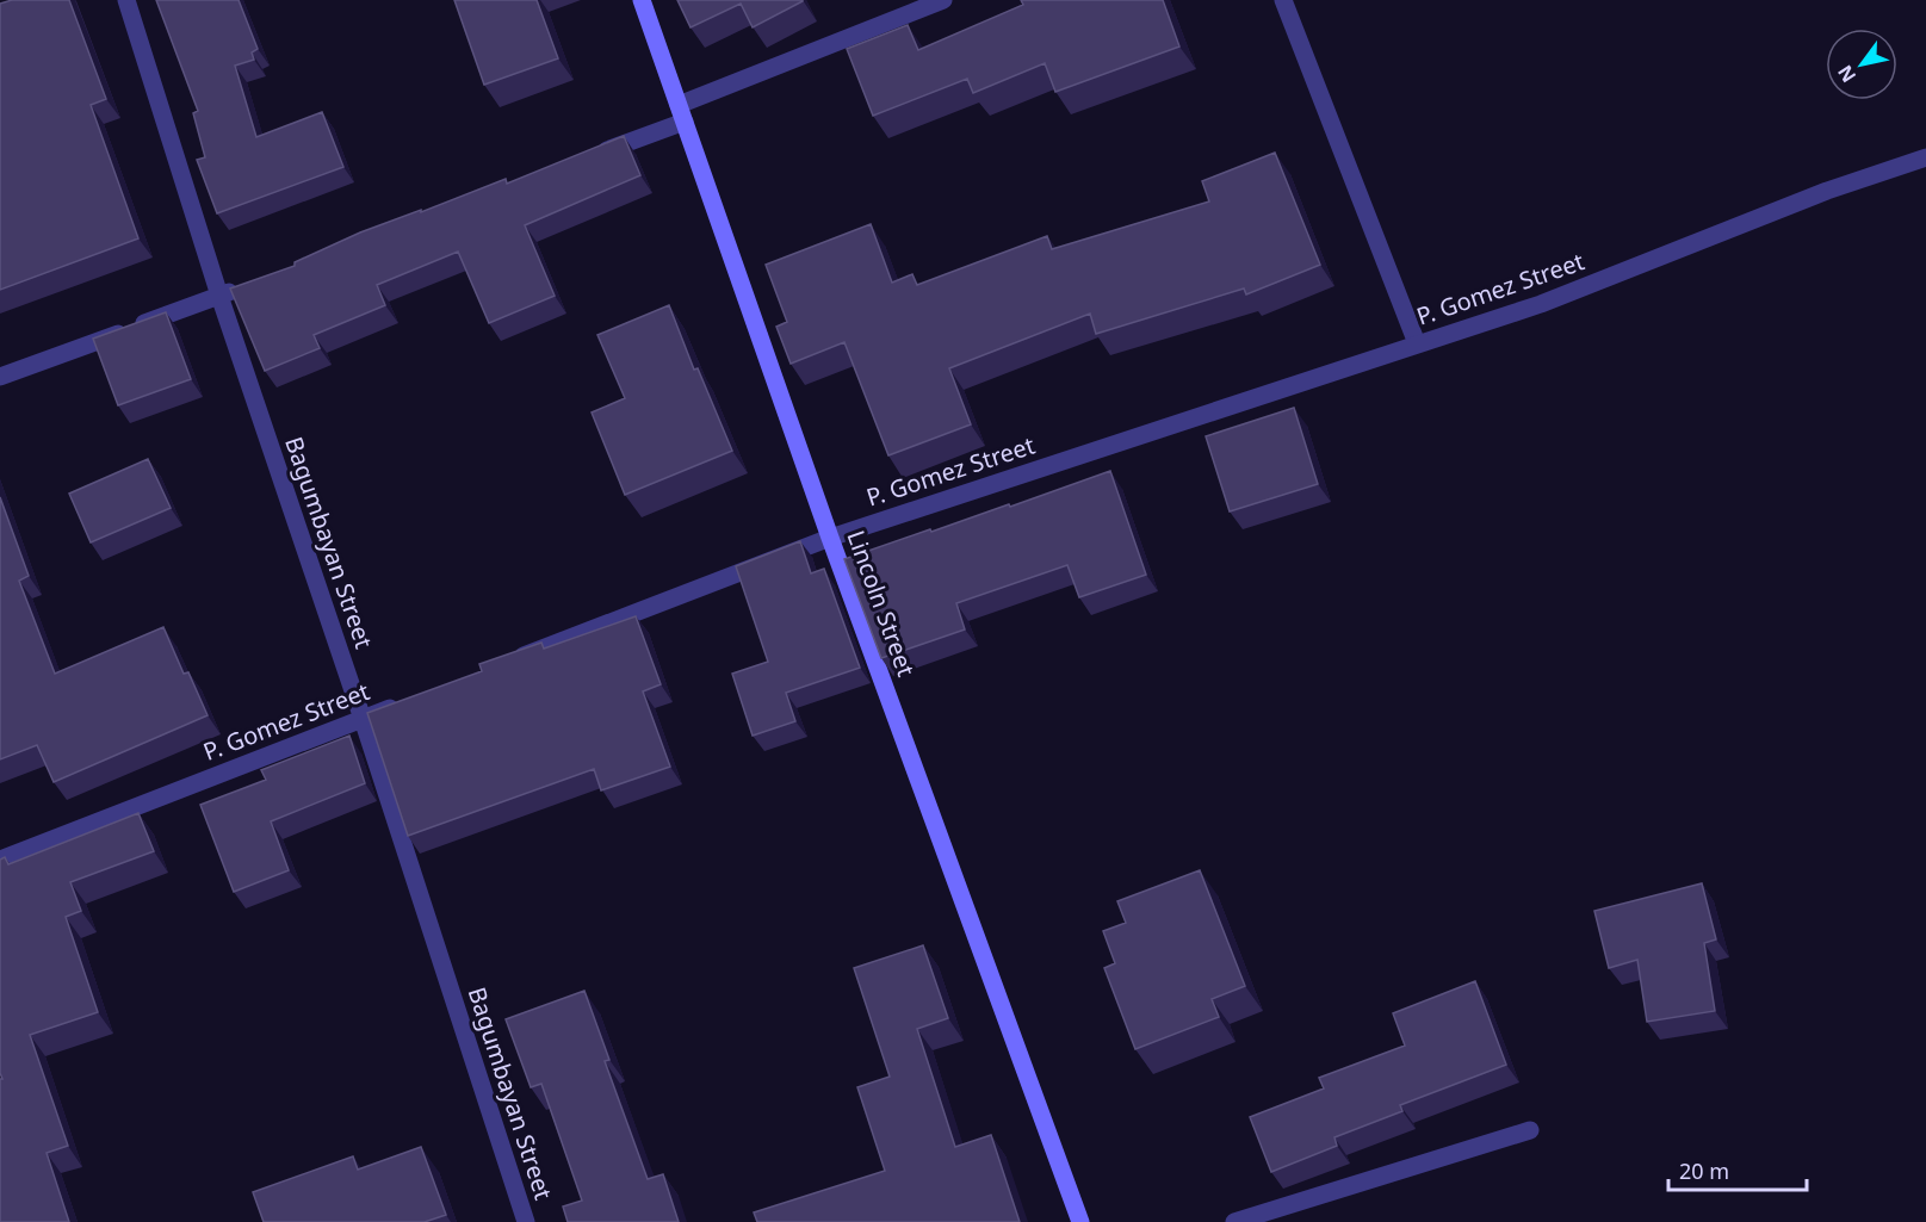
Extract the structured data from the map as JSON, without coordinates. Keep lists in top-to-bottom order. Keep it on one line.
{"streets":{"street":["P. Gomez Street","Bagumbayan Street","Lincoln Street"]},"crossings":[["P. Gomez Street","Bagumbayan Street"],["P. Gomez Street","Lincoln Street"]],"scale_bar":"20 m","north":"bottom left"}
